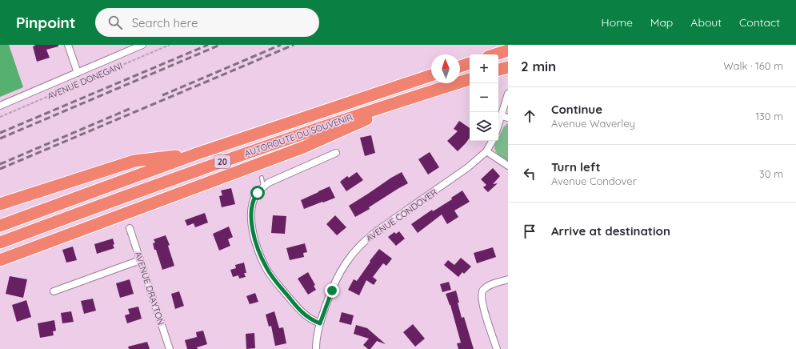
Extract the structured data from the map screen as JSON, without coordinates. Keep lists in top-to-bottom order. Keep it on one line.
{"streets":{"highway":["AUTOROUTE DU SOUVENIR","20"],"street":["AVENUE DONEGANI","AVENUE CONDOVER","AVENUE DRAYTON"]},"north":"top","page":{"header":"Pinpoint","search":"Search here","nav":["Home","Map","About","Contact"],"heading":["2 min","Walk · 160 m"],"map_buttons":["+","−"],"list":[["Continue","Avenue Waverley","130 m"],["Turn left","Avenue Condover","30 m"],"Arrive at destination"]}}
